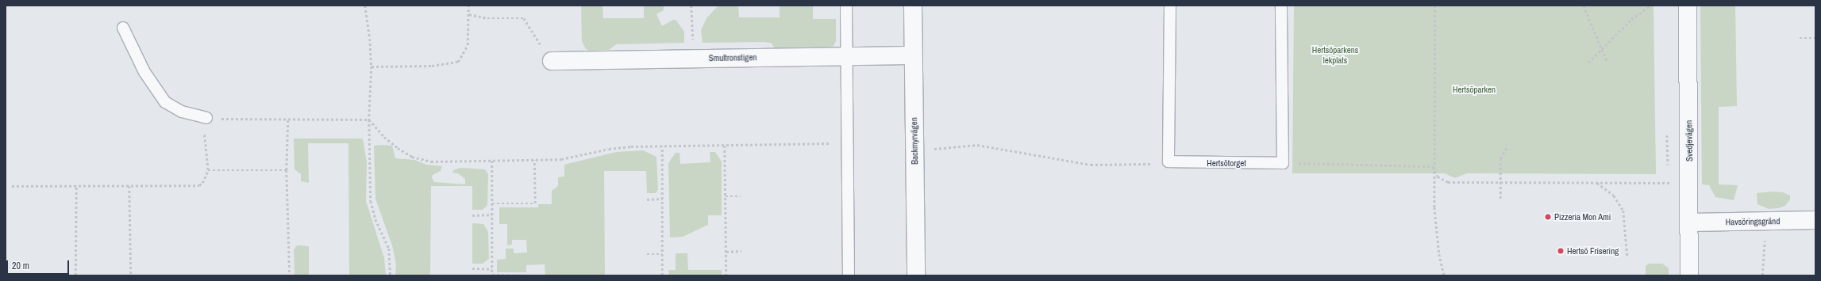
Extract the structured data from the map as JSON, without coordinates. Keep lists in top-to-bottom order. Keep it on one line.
{"streets":{"street":["Smultronstigen","Backmyrvägen","Svedjevägen","Havsöringsgränd"],"lane":["Hertsötorget"]},"crossings":[["Smultronstigen","Backmyrvägen"],["Svedjevägen","Havsöringsgränd"]],"parks":["Hertsöparkens lekplats","Hertsöparken"],"places":["Pizzeria Mon Ami","Hertsö Frisering"],"scale_bar":"20 m"}
